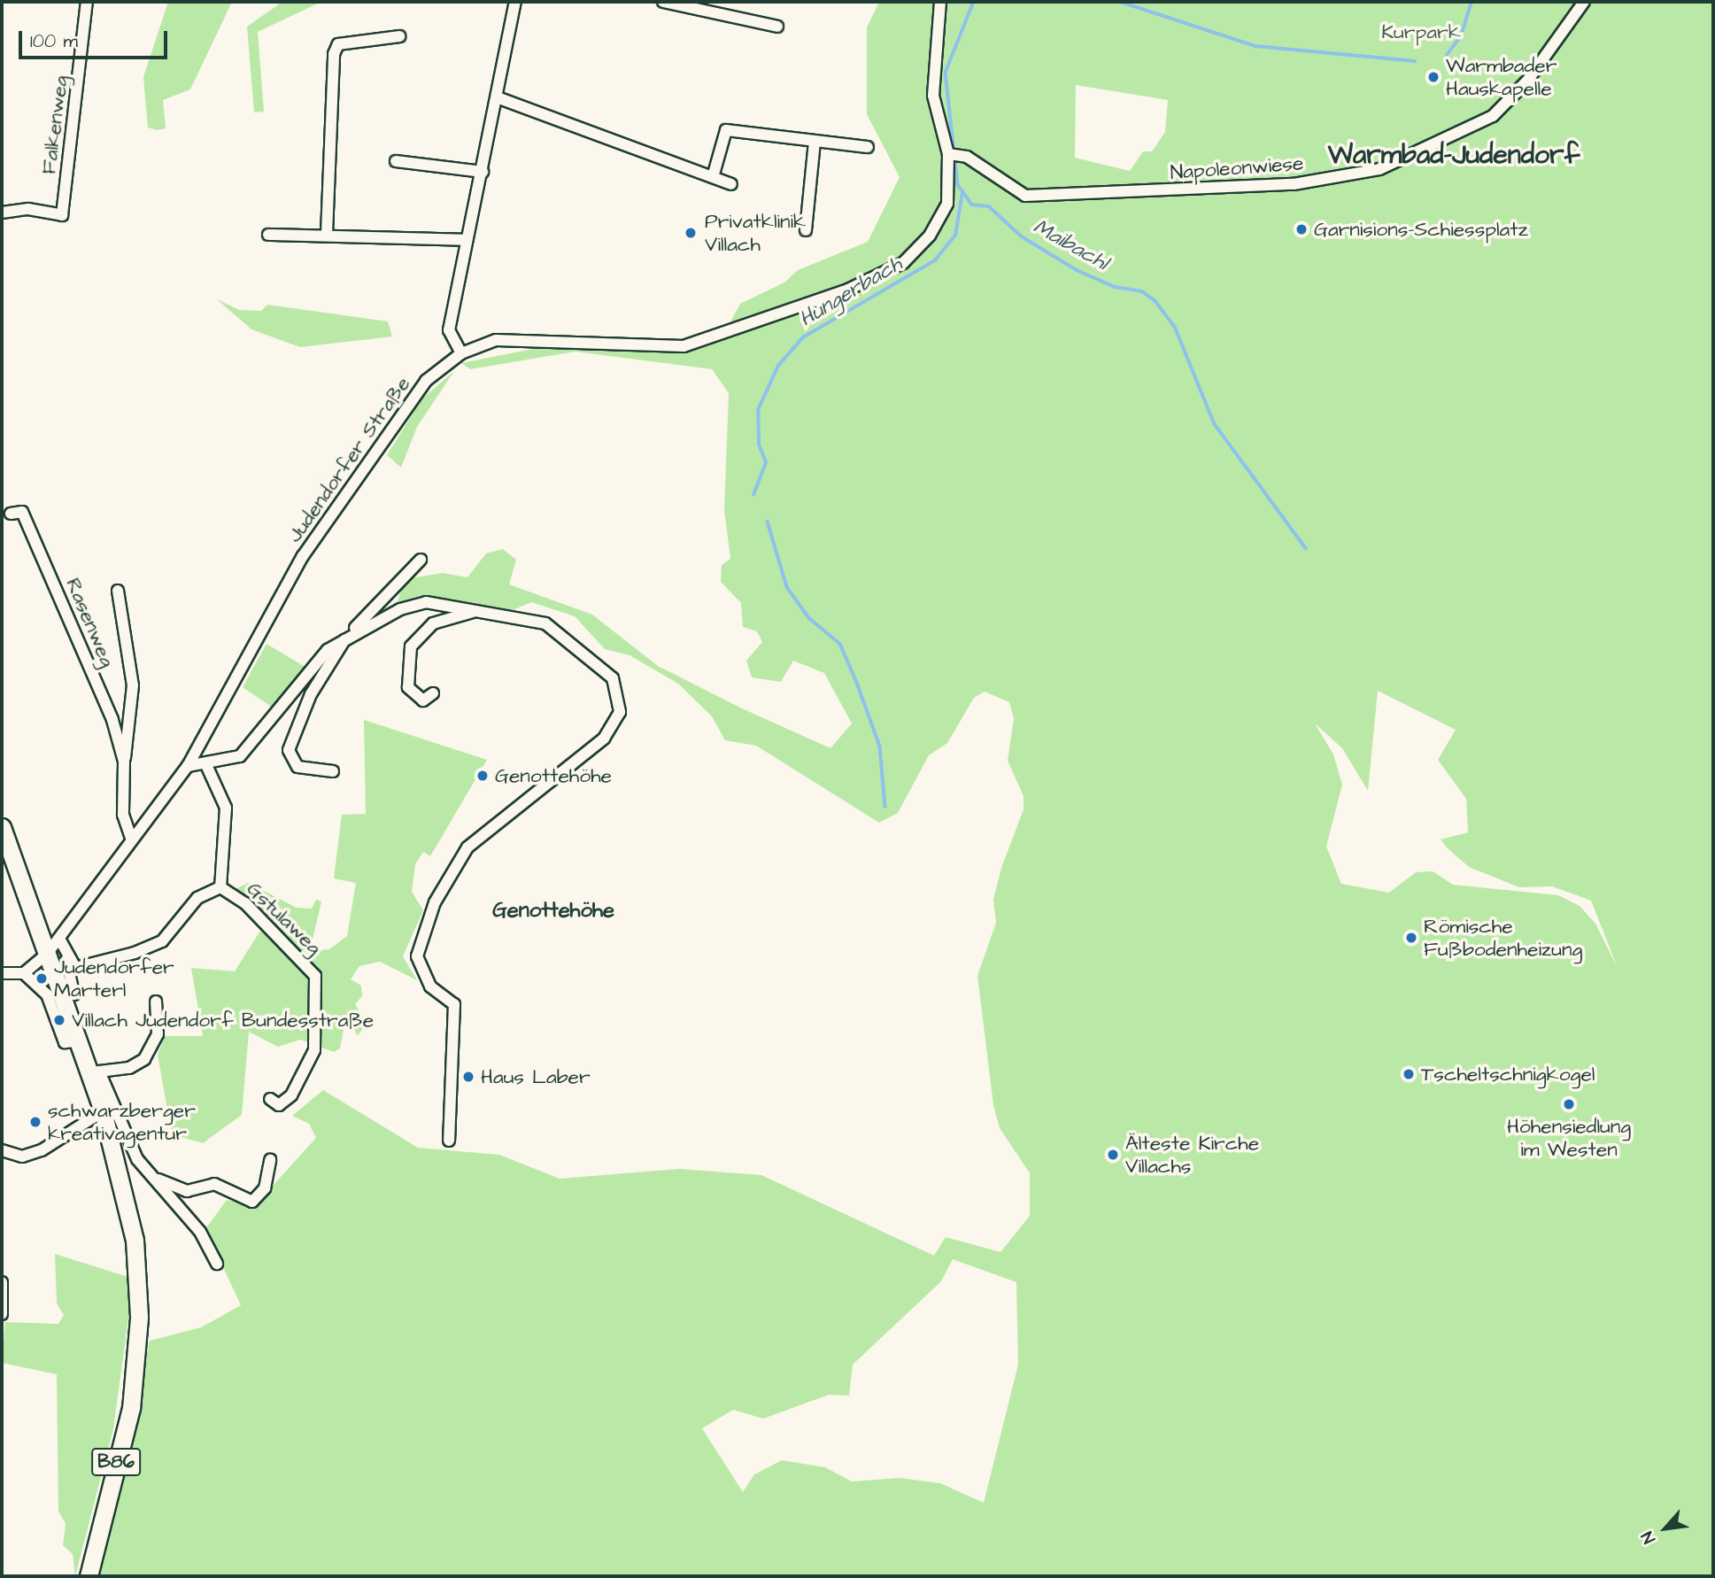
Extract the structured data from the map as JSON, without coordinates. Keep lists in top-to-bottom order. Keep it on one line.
{"streets":{"main road":["B86"],"street":["Falkenweg","Napoleonwiese","Judendorfer Straße","Rasenweg","Gstulaweg"]},"crossings":[["Napoleonwiese","Judendorfer Straße"],["Judendorfer Straße","Rasenweg"],["Judendorfer Straße","B86"]],"districts":["Warmbad-Judendorf","Genottehöhe"],"water":["Maibachl","Hungerbach"],"parks":["Kurpark"],"places":["Warmbader Hauskapelle","Garnisions-Schiessplatz","Privatklinik Villach","Genottehöhe","Römische Fußbodenheizung","Judendorfer Marterl","Villach Judendorf Bundesstraße","Tscheltschnigkogel","Haus Laber","Höhensiedlung im Westen","schwarzberger kreativagentur","Älteste Kirche Villachs"],"scale_bar":"100 m","north":"bottom left"}
